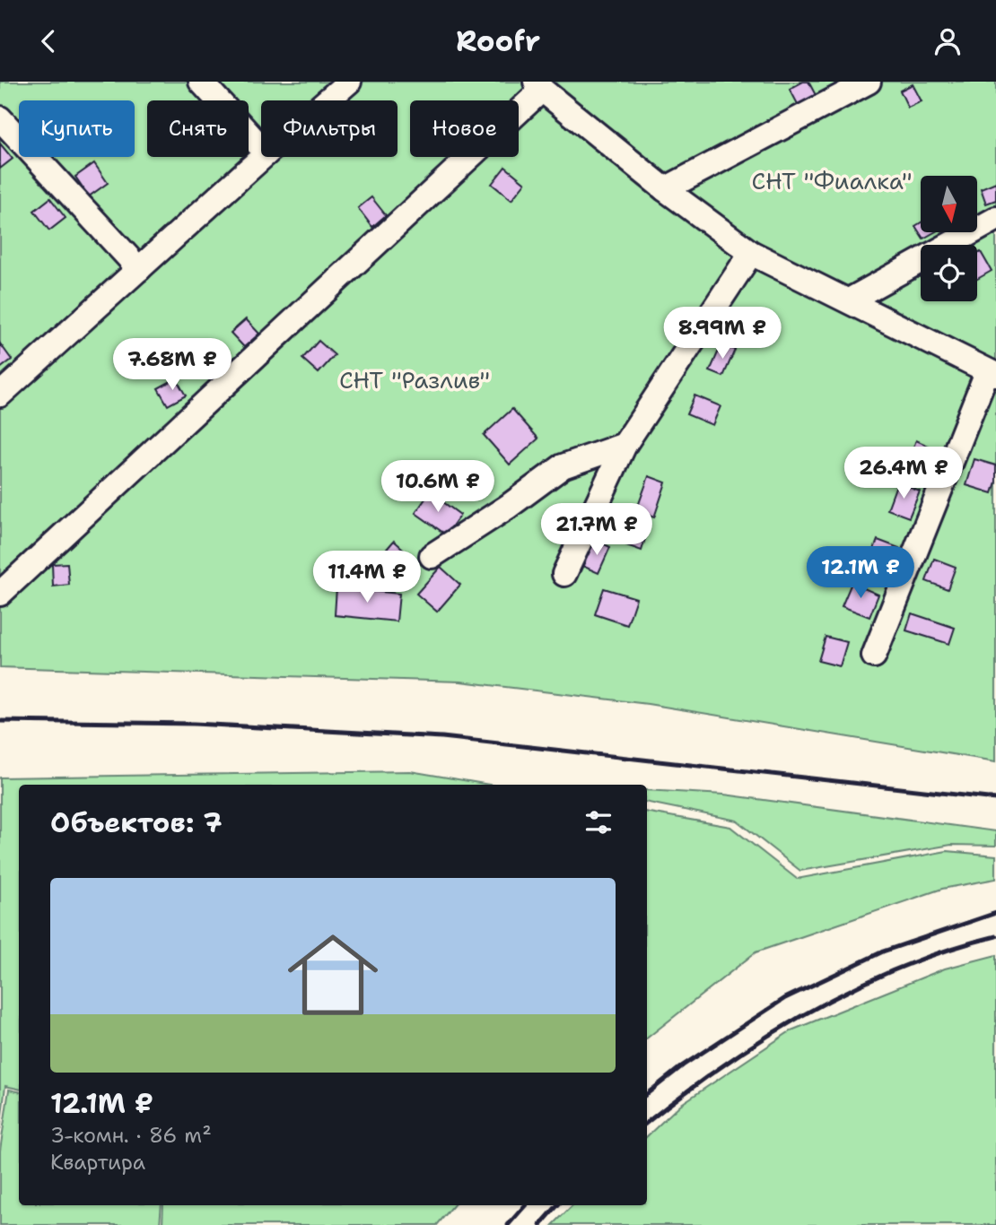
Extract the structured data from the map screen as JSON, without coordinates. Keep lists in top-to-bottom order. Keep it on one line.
{"parks":["СНТ \"Фиалка\"","СНТ \"Разлив\""],"north":"bottom","page":{"header":"Roofr","chip":["Купить","Снять","Фильтры","Новое"],"price":["8.99M ₽","7.68M ₽","26.4M ₽","10.6M ₽","21.7M ₽","12.1M ₽","11.4M ₽"],"heading":"Объектов: 7","list":[{"name":"12.1M ₽","note":"3-комн. · 86 m² · Квартира"}]}}
